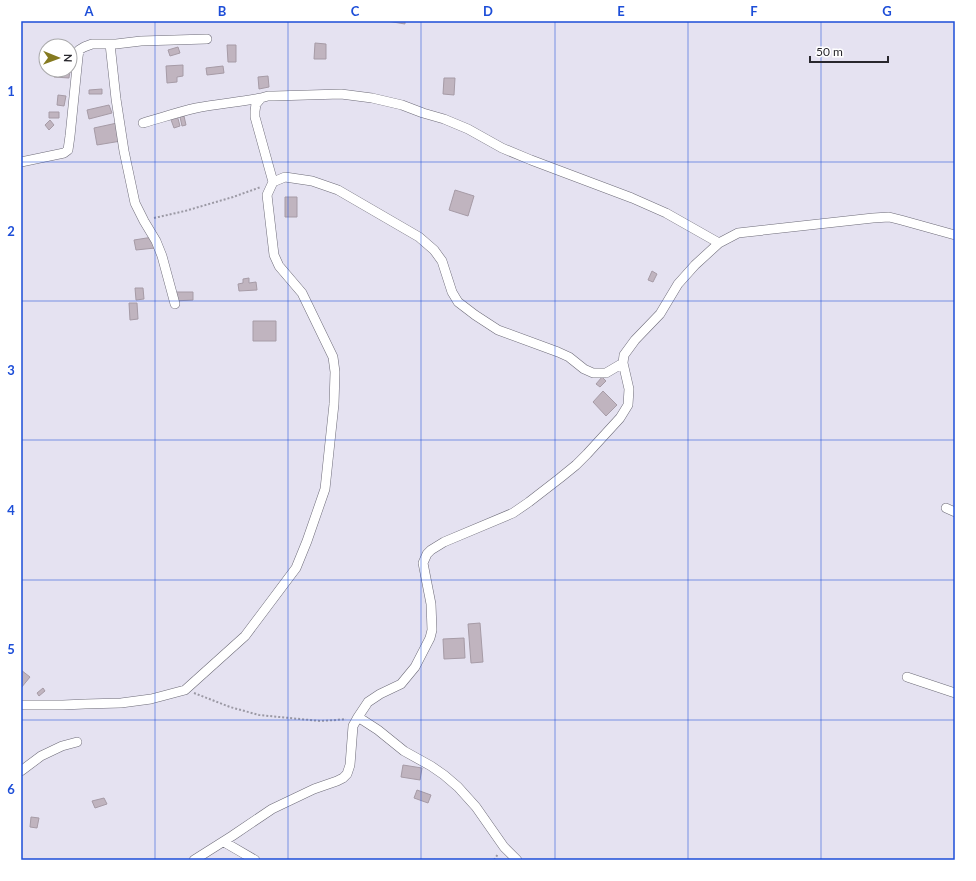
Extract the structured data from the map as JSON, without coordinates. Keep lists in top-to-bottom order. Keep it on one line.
{"scale_bar":"50 m","north":"right","grid":{"columns":["A","B","C","D","E","F","G"],"rows":["1","2","3","4","5","6"]}}
